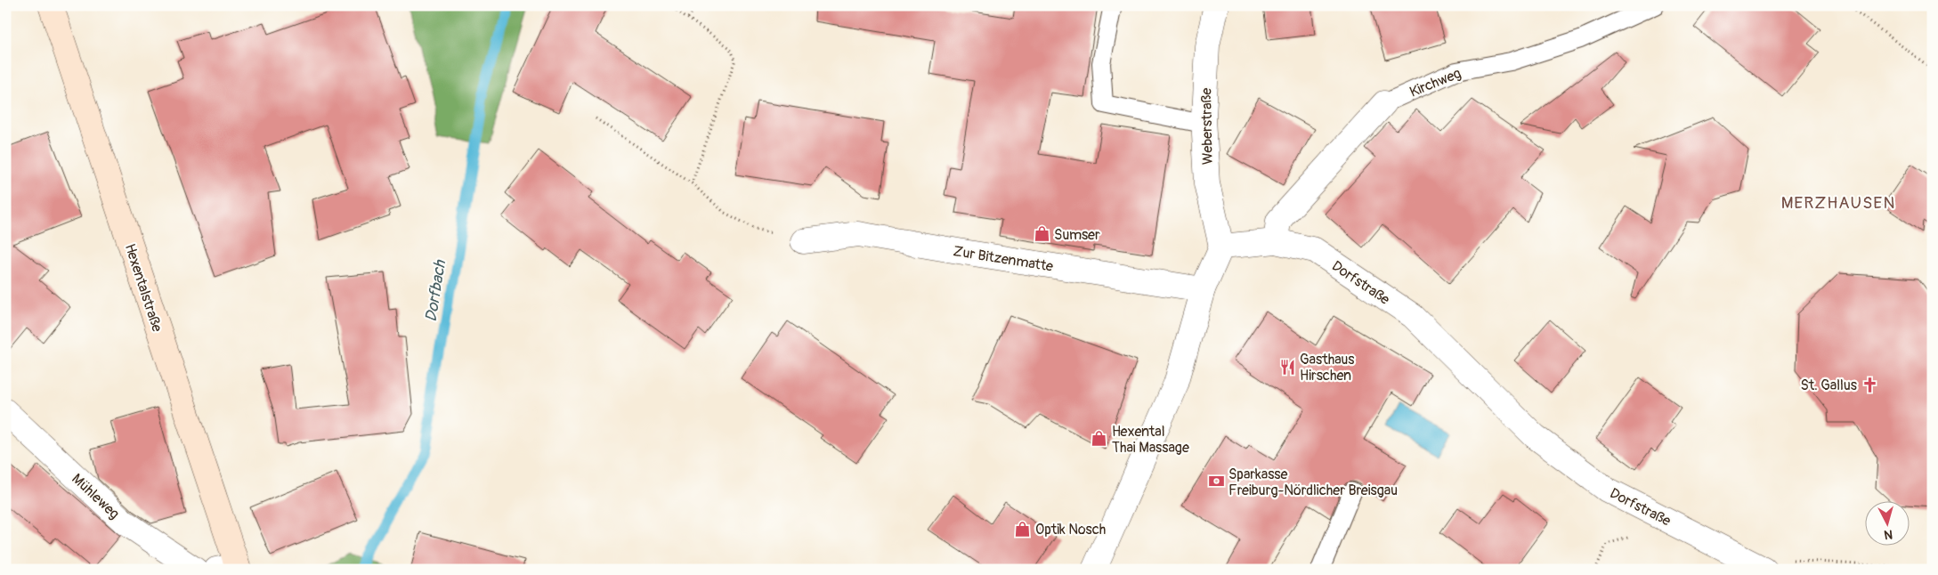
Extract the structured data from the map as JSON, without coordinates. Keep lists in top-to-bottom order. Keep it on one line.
{"streets":{"main road":["Hexentalstraße"],"street":["Kirchweg","Weberstraße","Zur Bitzenmatte","Dorfstraße","Mühleweg"]},"crossings":[["Kirchweg","Dorfstraße"],["Weberstraße","Dorfstraße"]],"districts":["MERZHAUSEN"],"water":["Dorfbach"],"places":{"shop":["Sumser","Hexental Thai Massage","Optik Nosch"],"restaurant":["Gasthaus Hirschen"],"church":["St. Gallus"],"bank":["Sparkasse Freiburg-Nördlicher Breisgau"]},"north":"bottom"}
